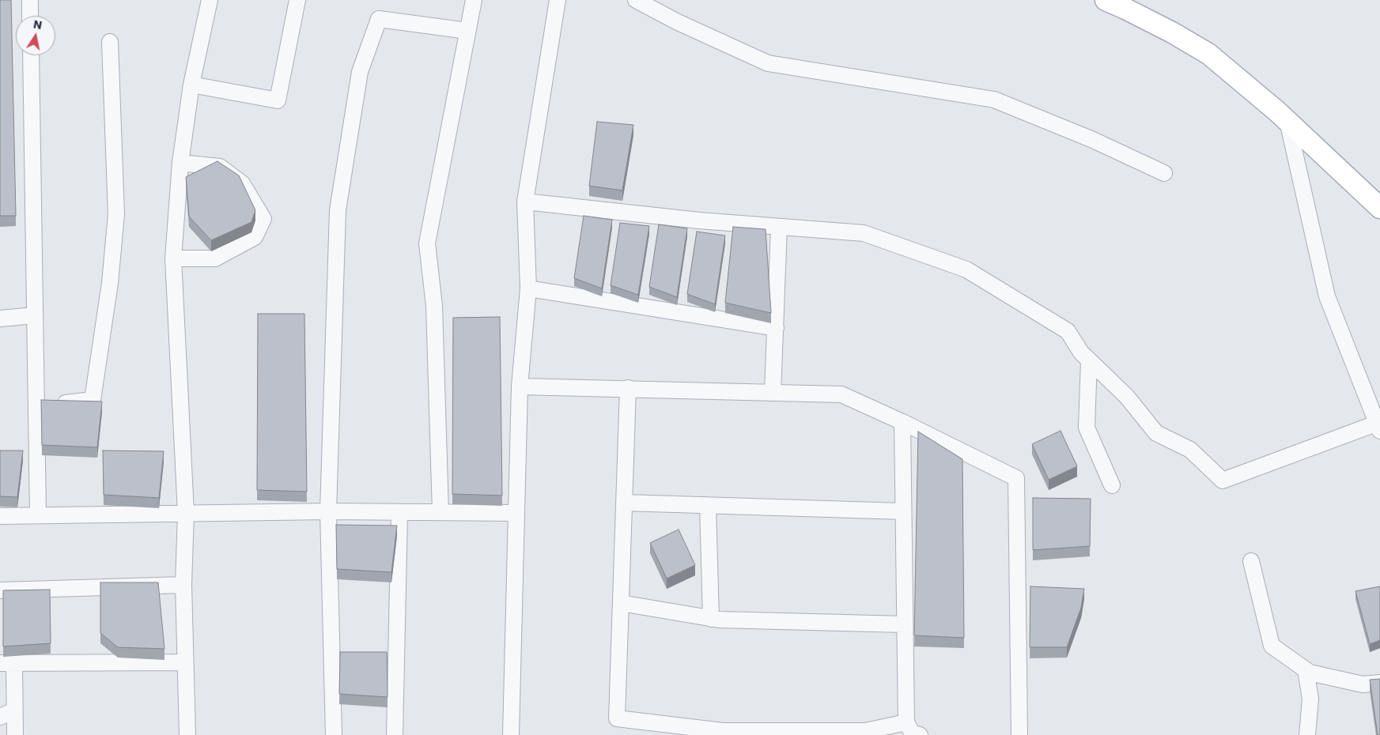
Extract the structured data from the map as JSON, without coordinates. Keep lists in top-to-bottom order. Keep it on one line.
{"north":"top"}
